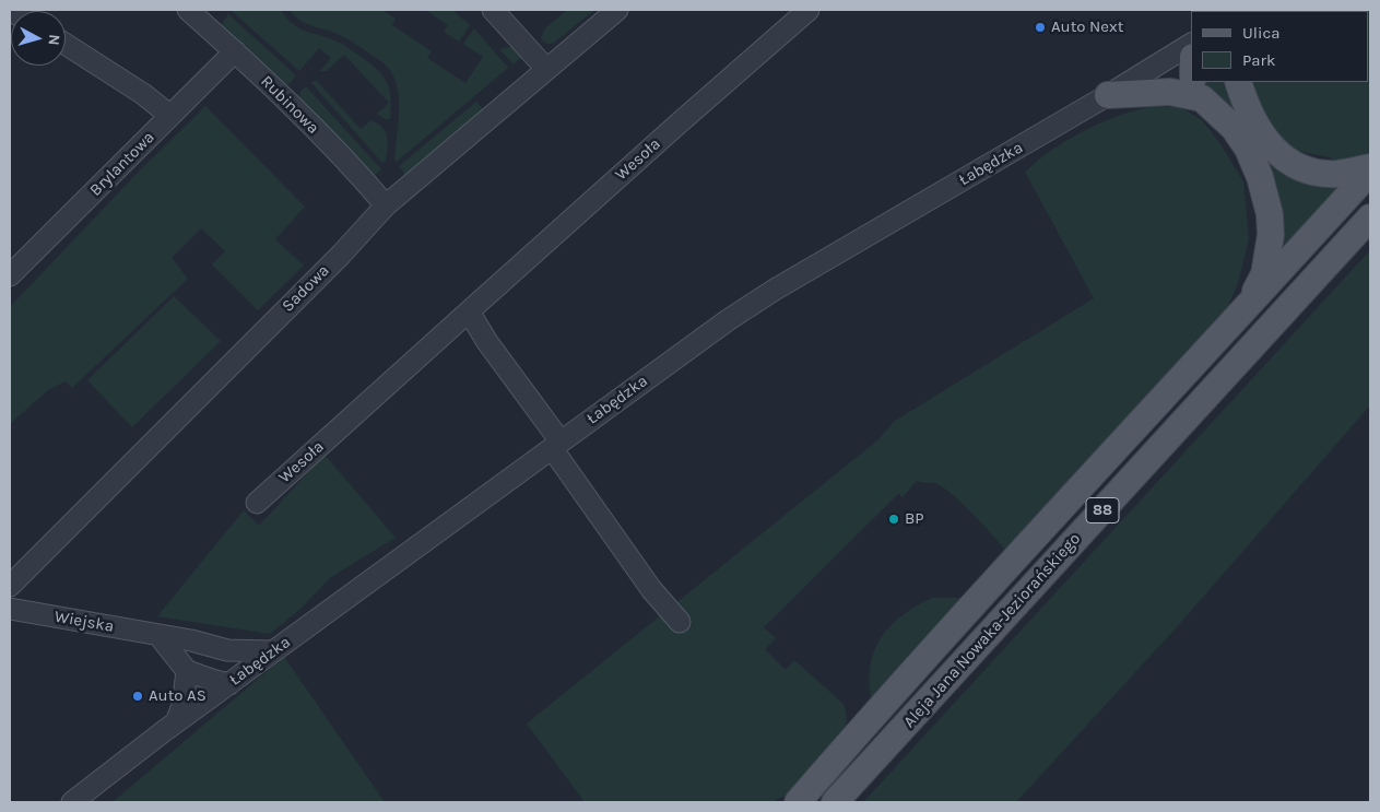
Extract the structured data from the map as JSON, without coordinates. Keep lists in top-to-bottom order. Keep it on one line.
{"streets":{"main road":["88","Aleja Jana Nowaka-Jeziorańskiego"],"street":["Rubinowa","Wesoła","Brylantowa","Łabędzka","Sadowa","Wiejska"]},"crossings":[["Rubinowa","Brylantowa"],["Rubinowa","Sadowa"],["Łabędzka","Wiejska"]],"places":["Auto Next","BP","Auto AS"],"legend":["Ulica","Park"],"north":"right"}
